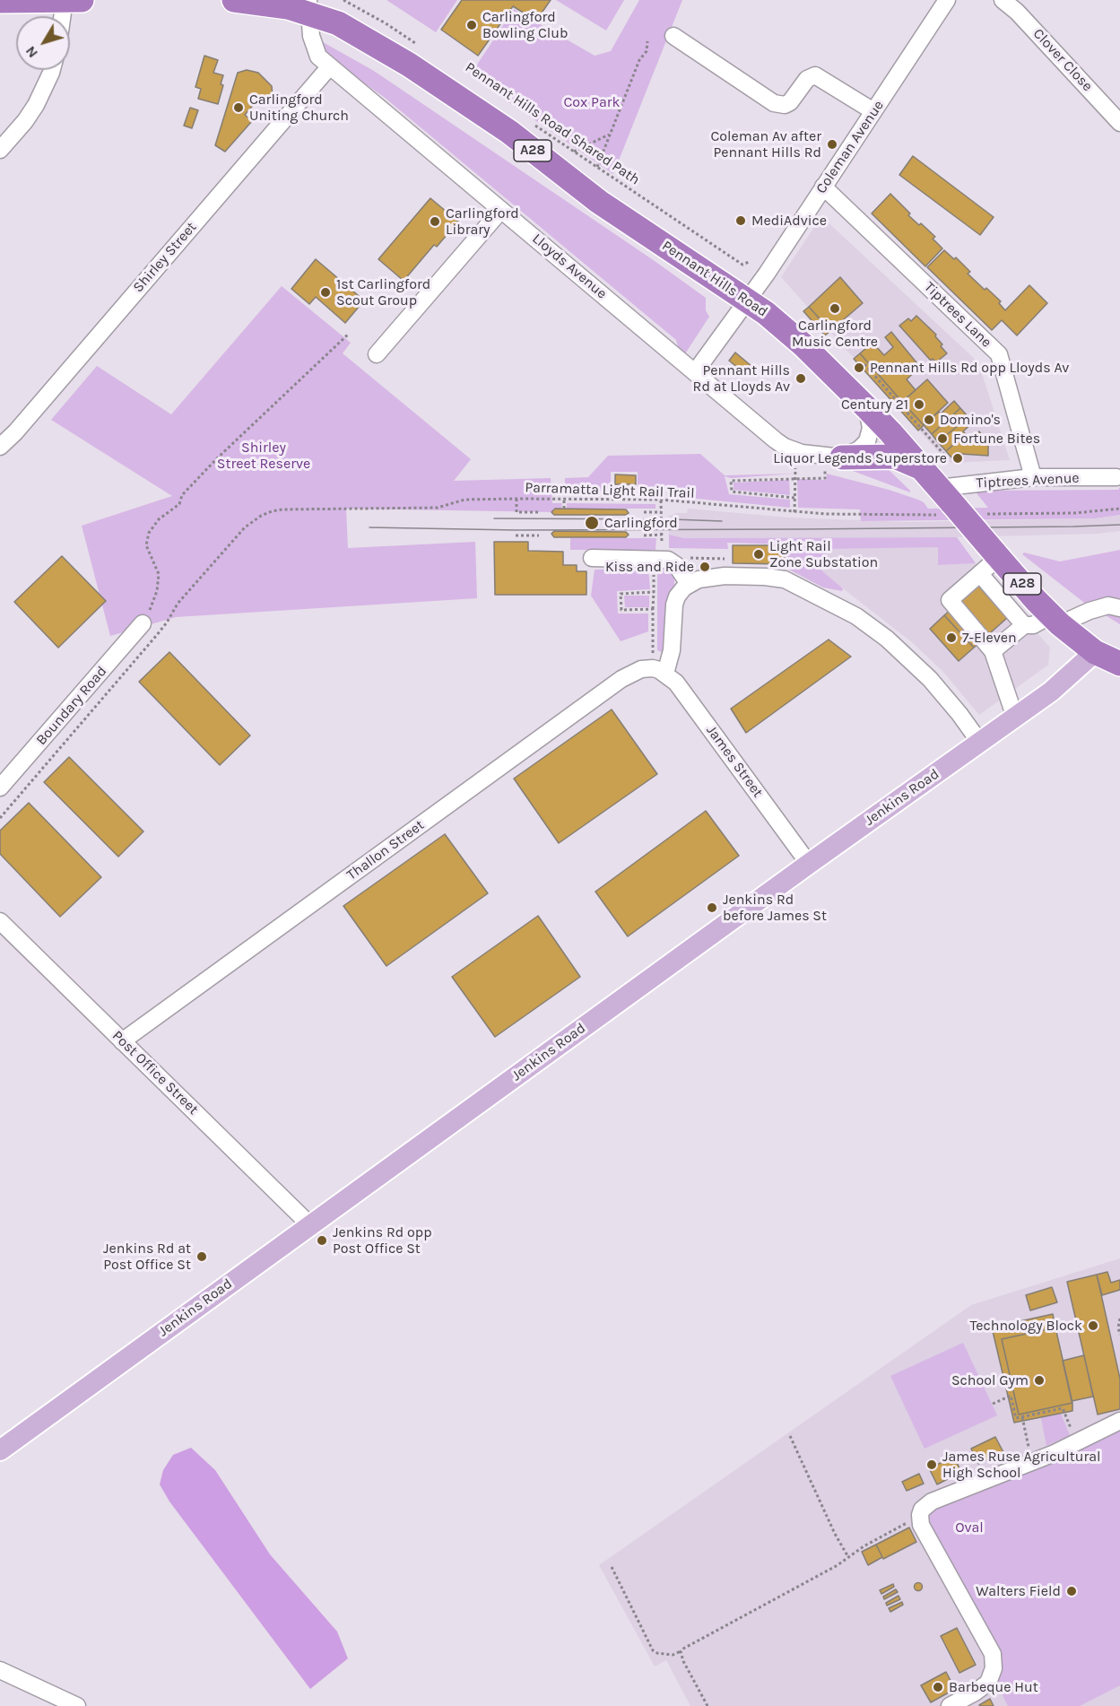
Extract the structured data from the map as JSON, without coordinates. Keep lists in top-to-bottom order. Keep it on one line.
{"streets":{"highway":["A28","Pennant Hills Road"],"main road":["Jenkins Road"],"street":["Clover Close","Coleman Avenue","Shirley Street","Lloyds Avenue","Tiptrees Lane","Tiptrees Avenue","Boundary Road","James Street","Thallon Street","Post Office Street"],"path":["Pennant Hills Road Shared Path","Parramatta Light Rail Trail"]},"crossings":[["Coleman Avenue","Lloyds Avenue"],["Coleman Avenue","Pennant Hills Road"],["Coleman Avenue","Tiptrees Lane"],["Shirley Street","Lloyds Avenue"],["Lloyds Avenue","Pennant Hills Road"],["Pennant Hills Road","Tiptrees Avenue"],["Pennant Hills Road","Parramatta Light Rail Trail"],["Pennant Hills Road","Jenkins Road"],["Tiptrees Lane","Tiptrees Avenue"],["Tiptrees Avenue","Parramatta Light Rail Trail"],["James Street","Jenkins Road"],["James Street","Thallon Street"],["Jenkins Road","Post Office Street"],["Thallon Street","Post Office Street"]],"parks":["Cox Park","Shirley Street Reserve","Oval"],"places":["Carlingford Bowling Club","Carlingford Uniting Church","Coleman Av after Pennant Hills Rd","MediAdvice","Carlingford Library","1st Carlingford Scout Group","Carlingford Music Centre","Pennant Hills Rd opp Lloyds Av","Pennant Hills Rd at Lloyds Av","Century 21","Domino's","Fortune Bites","Liquor Legends Superstore","Carlingford","Light Rail Zone Substation","Kiss and Ride","7-Eleven","Jenkins Rd before James St","Jenkins Rd opp Post Office St","Jenkins Rd at Post Office St","Technology Block","School Gym","James Ruse Agricultural High School","Walters Field","Barbeque Hut"],"north":"bottom left"}
